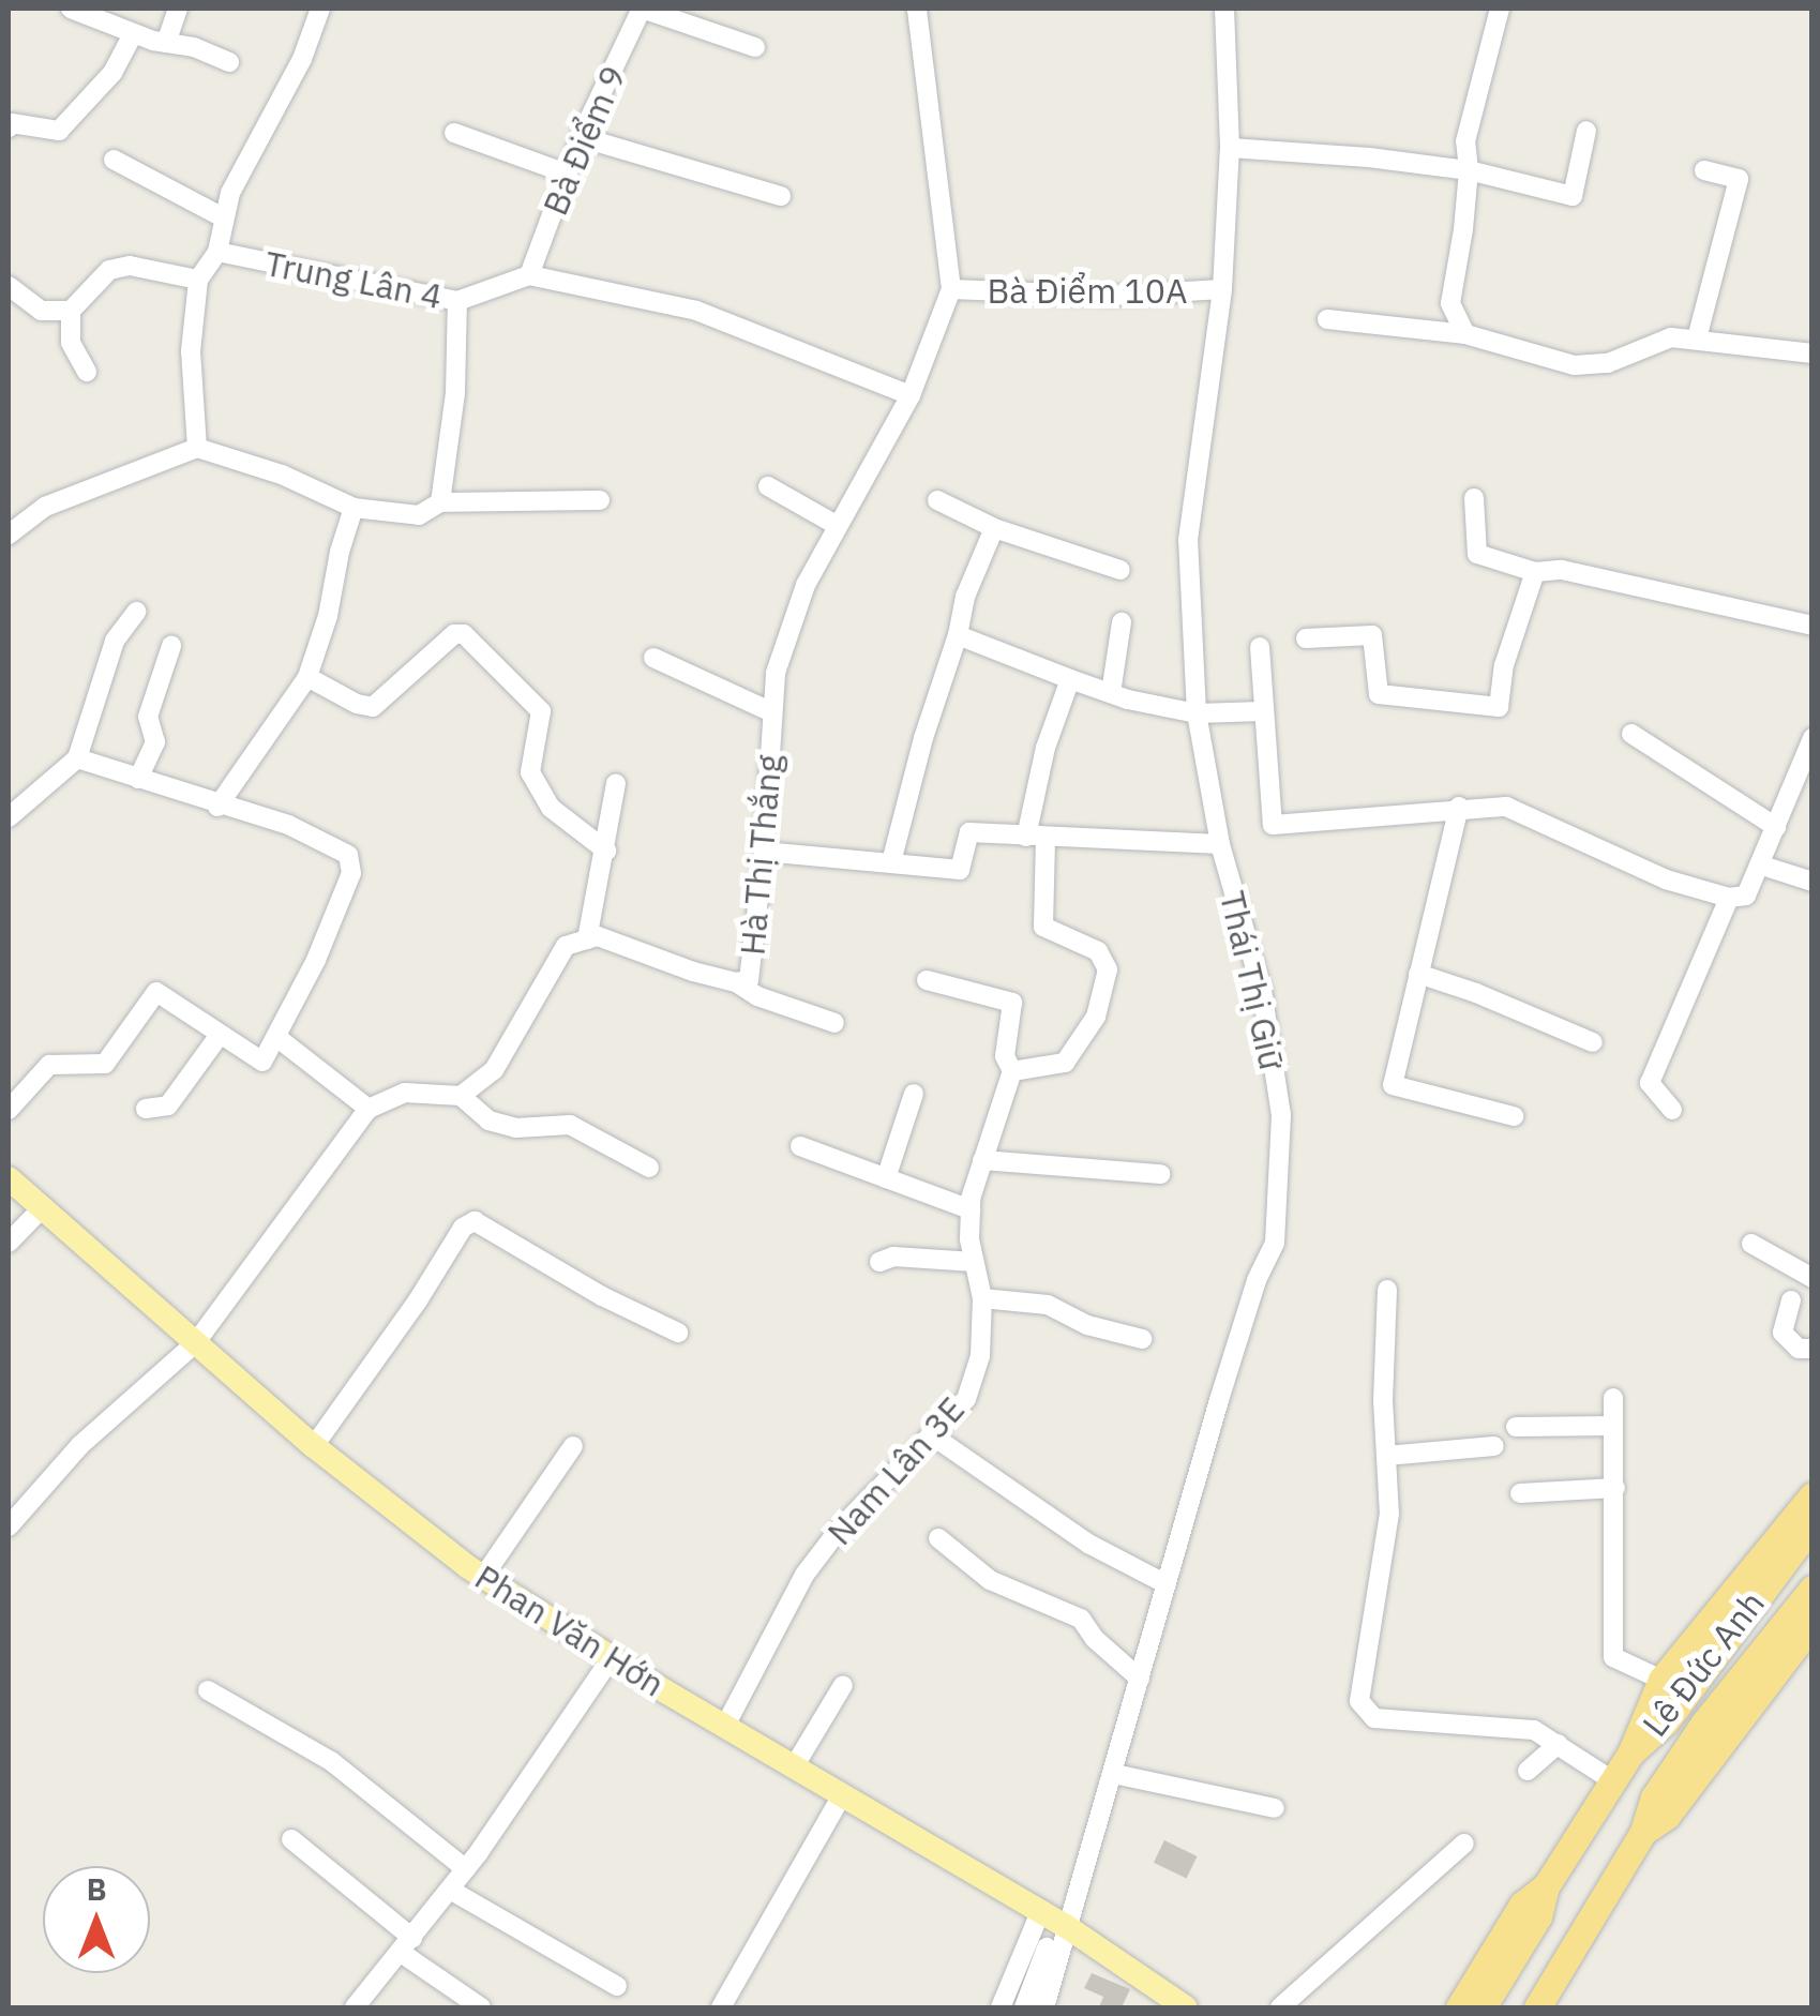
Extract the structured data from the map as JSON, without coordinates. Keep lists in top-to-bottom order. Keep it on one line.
{"streets":{"highway":["Lê Đức Anh"],"main road":["Phan Văn Hớn"],"street":["Bà Điểm 9","Trung Lân 4","Bà Điểm 10A","Hà Thị Thắng","Thái Thị Giữ","Nam Lân 3E"]},"crossings":[["Bà Điểm 9","Trung Lân 4"],["Bà Điểm 10A","Hà Thị Thắng"],["Bà Điểm 10A","Thái Thị Giữ"],["Thái Thị Giữ","Phan Văn Hớn"],["Nam Lân 3E","Phan Văn Hớn"]],"north":"top"}
